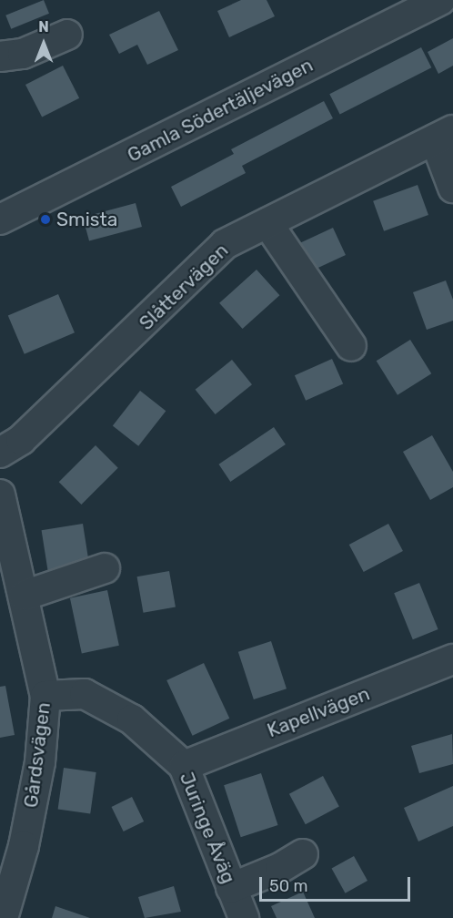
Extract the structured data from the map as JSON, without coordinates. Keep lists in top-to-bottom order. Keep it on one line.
{"streets":{"street":["Gamla Södertäljevägen","Slåttervägen","Kapellvägen","Gårdsvägen","Juringe Åväg"]},"crossings":[["Kapellvägen","Juringe Åväg"],["Gårdsvägen","Juringe Åväg"]],"places":["Smista"],"scale_bar":"50 m","north":"top"}
